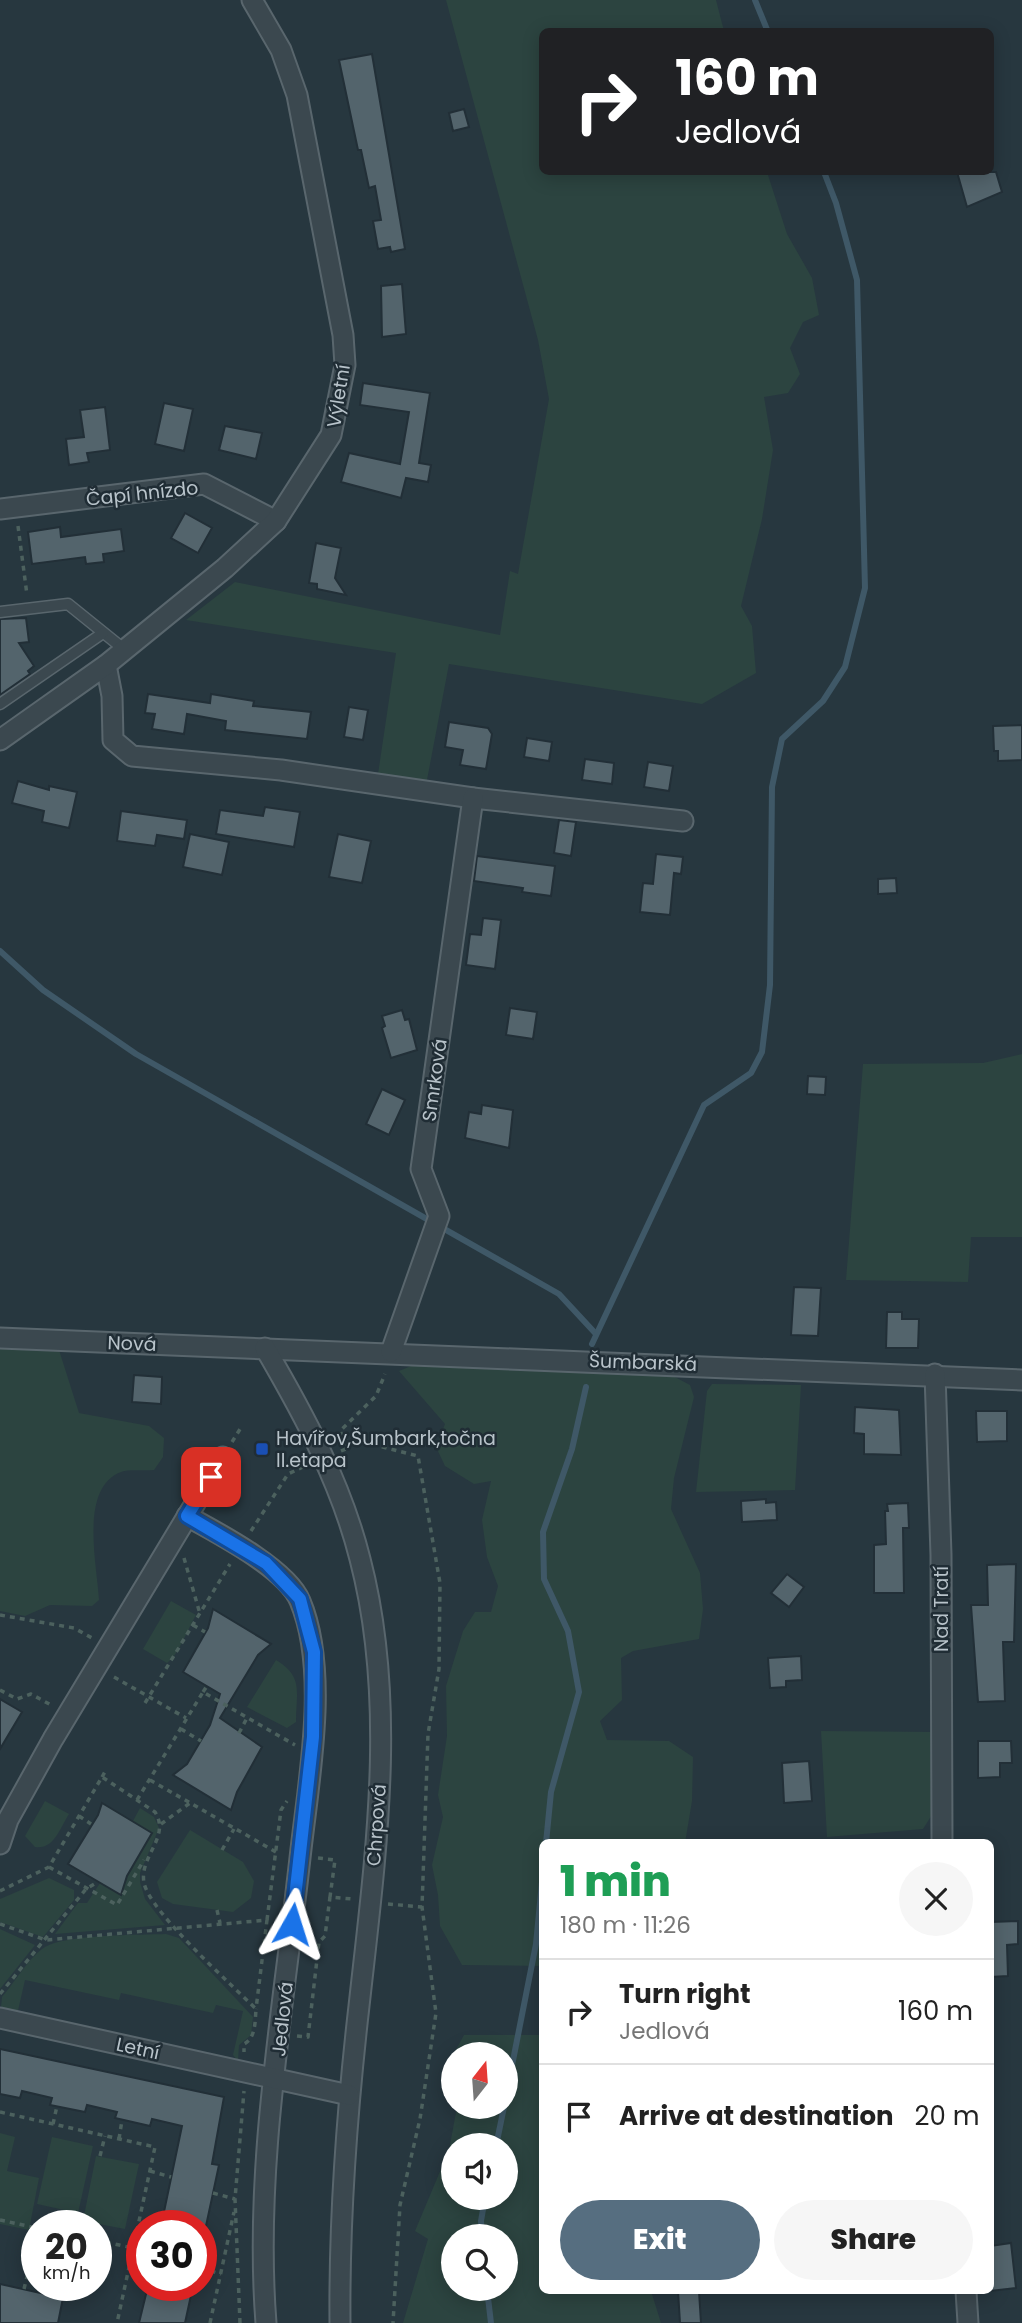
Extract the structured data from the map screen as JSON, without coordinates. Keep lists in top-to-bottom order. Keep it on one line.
{"streets":{"street":["Výletní","Čapí hnízdo","Smrková","Nová","Šumbarská","Nad Tratí","Chrpová","Jedlová","Letní"]},"crossings":[["Výletní","Čapí hnízdo"],["Smrková","Šumbarská"],["Nová","Šumbarská"],["Nová","Chrpová"],["Šumbarská","Nad Tratí"],["Šumbarská","Chrpová"],["Chrpová","Letní"],["Jedlová","Letní"]],"places":{"transit":["Havířov,Šumbark,točna II.etapa"]},"north":"top","page":{"turn":["160 m","Jedlová"],"heading":["1 min","180 m · 11:26"],"list":[{"name":"Turn right","note":"Jedlová","value":"160 m"},{"name":"Arrive at destination","value":"20 m"}],"buttons":["Exit","Share"],"speed":"20 km/h","limit":"30"}}
